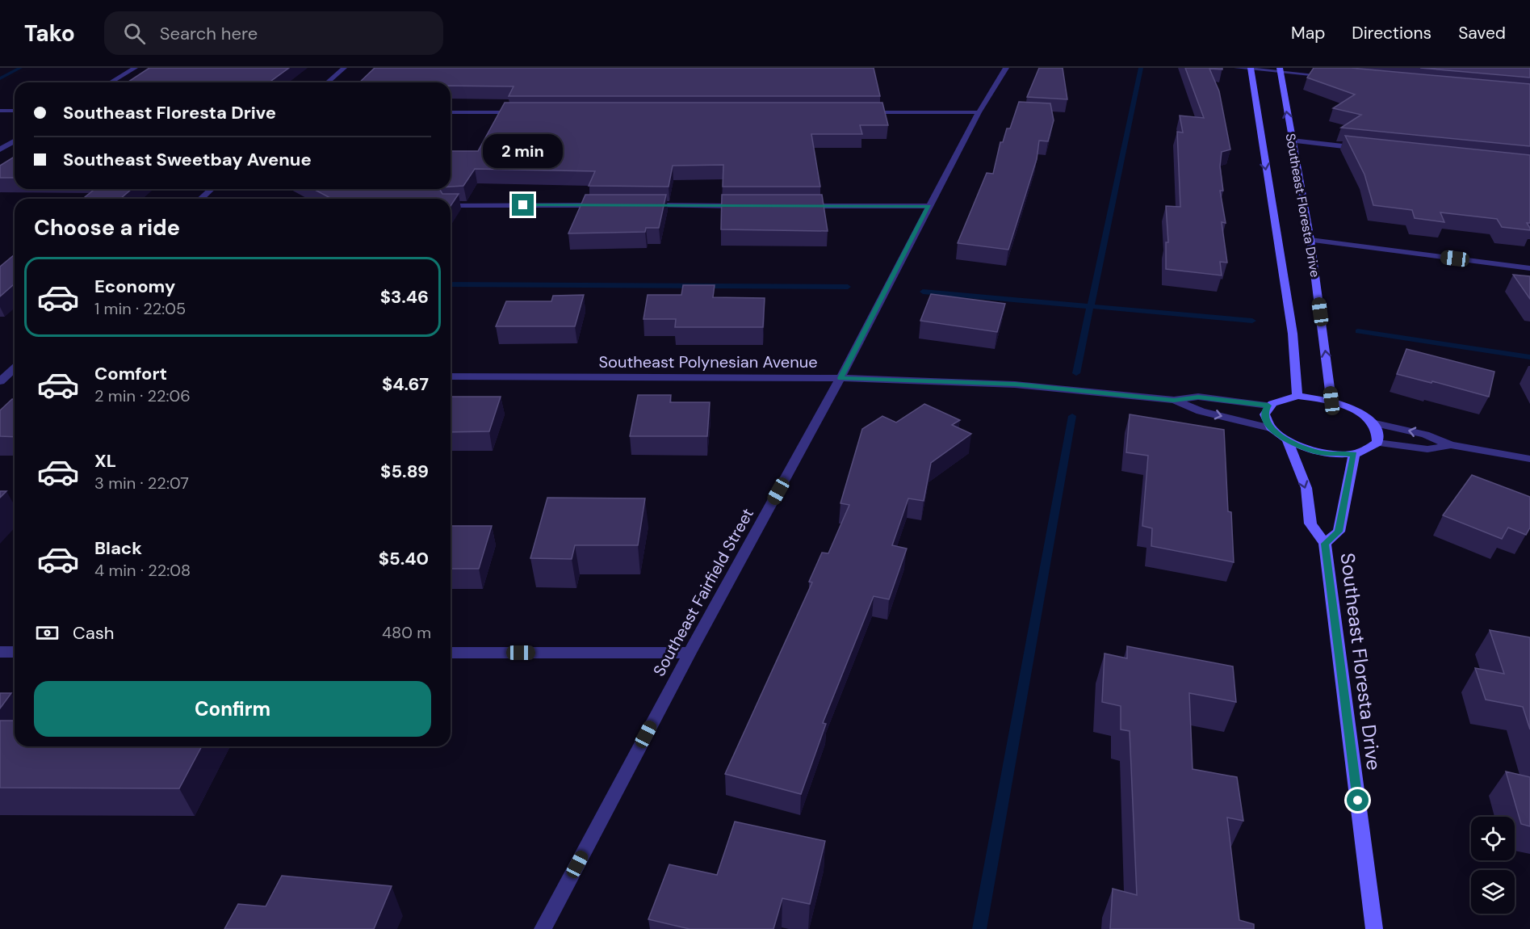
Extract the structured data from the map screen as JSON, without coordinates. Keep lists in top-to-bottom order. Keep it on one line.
{"streets":{"street":["Southeast Floresta Drive","Southeast Polynesian Avenue","Southeast Fairfield Street"]},"crossings":[["Southeast Polynesian Avenue","Southeast Fairfield Street"]],"page":{"header":"Tako","search":"Search here","nav":["Map","Directions","Saved"],"banner":["Southeast Floresta Drive","Southeast Sweetbay Avenue"],"bubble":"2 min","heading":"Choose a ride","list":[{"name":"Economy","note":"1 min · 22:05","value":"$3.46"},{"name":"Comfort","note":"2 min · 22:06","value":"$4.67"},{"name":"XL","note":"3 min · 22:07","value":"$5.89"},{"name":"Black","note":"4 min · 22:08","value":"$5.40"}],"pay":["Cash","480 m"],"buttons":"Confirm"}}
